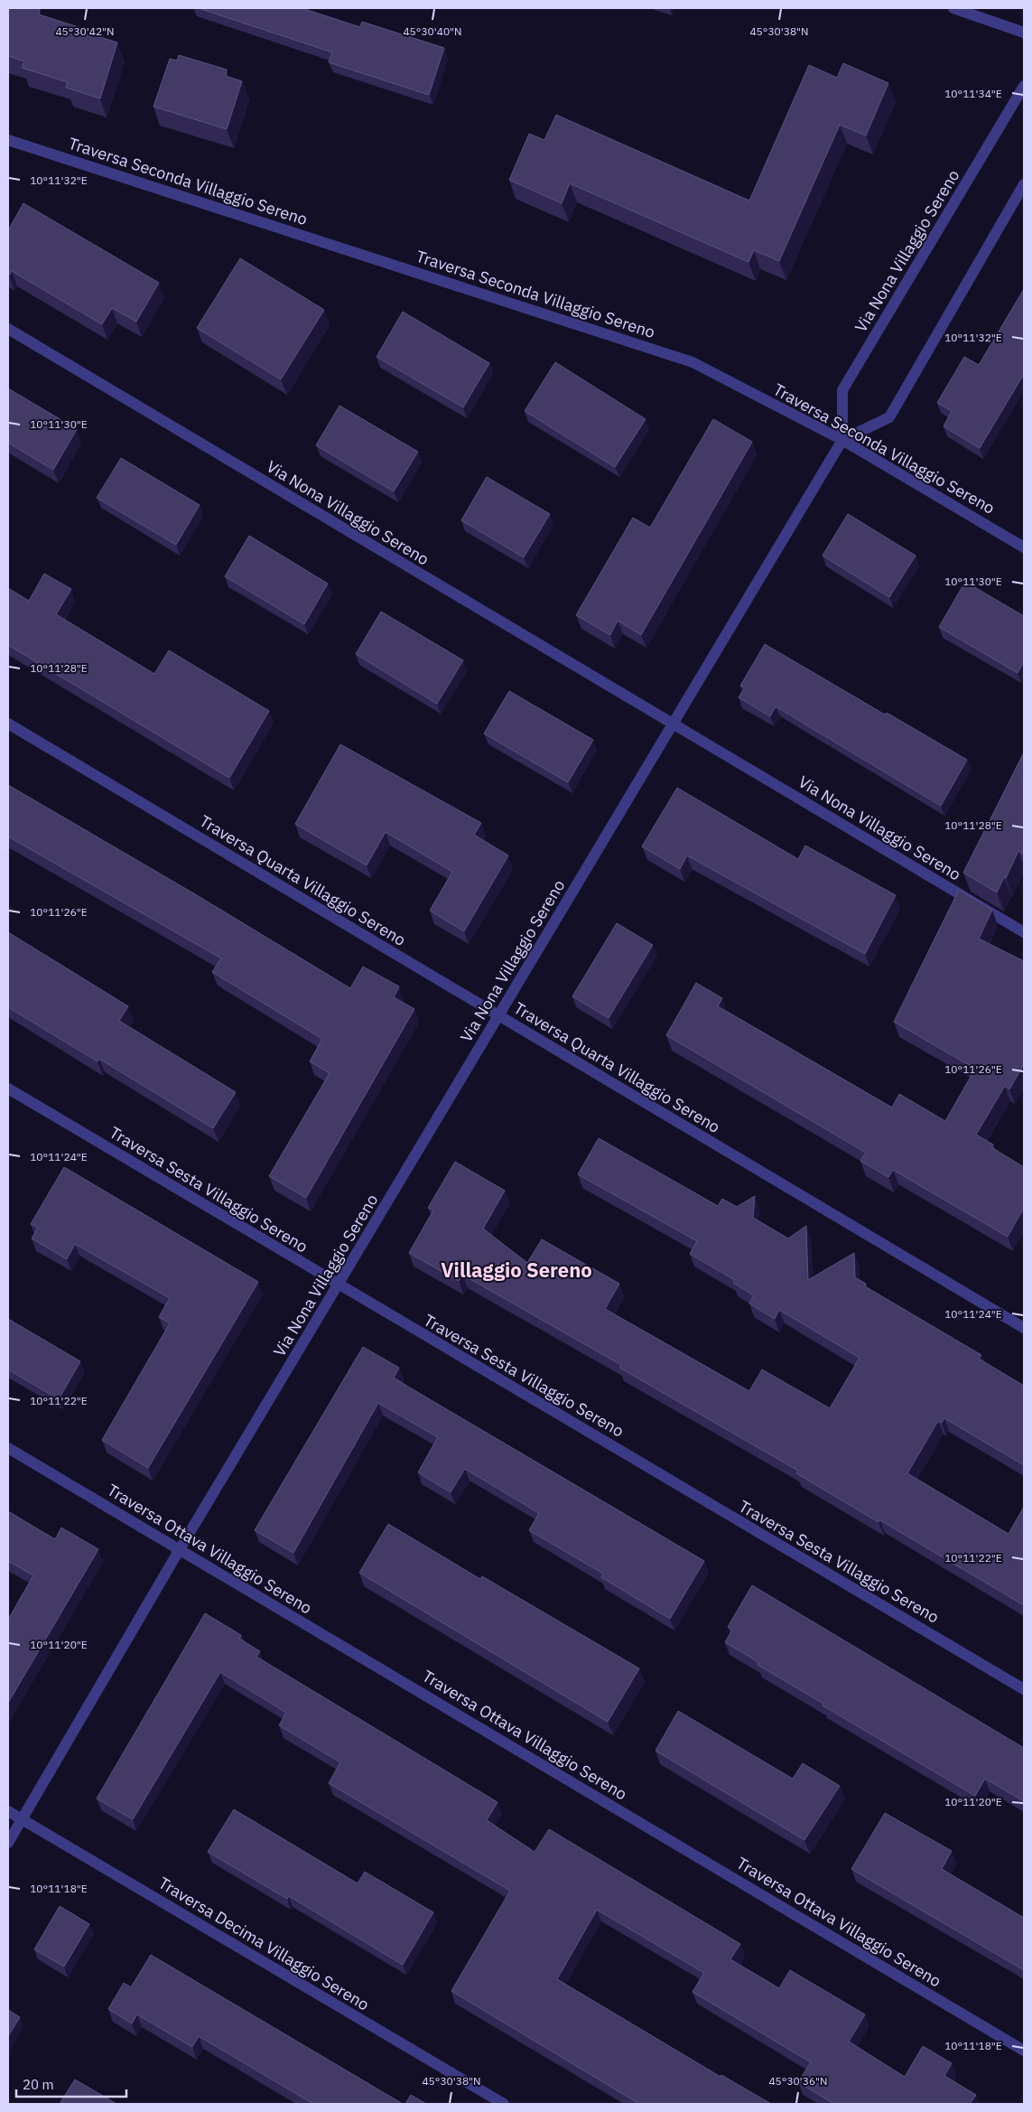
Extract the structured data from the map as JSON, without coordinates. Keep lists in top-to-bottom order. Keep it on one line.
{"streets":{"street":["Traversa Seconda Villaggio Sereno","Via Nona Villaggio Sereno","Traversa Quarta Villaggio Sereno","Traversa Sesta Villaggio Sereno","Traversa Ottava Villaggio Sereno","Traversa Decima Villaggio Sereno"]},"crossings":[["Traversa Seconda Villaggio Sereno","Via Nona Villaggio Sereno"],["Via Nona Villaggio Sereno","Traversa Quarta Villaggio Sereno"],["Via Nona Villaggio Sereno","Traversa Sesta Villaggio Sereno"],["Via Nona Villaggio Sereno","Traversa Ottava Villaggio Sereno"],["Via Nona Villaggio Sereno","Traversa Decima Villaggio Sereno"]],"districts":["Villaggio Sereno"],"scale_bar":"20 m","coordinates":["45°30'42\"N","45°30'40\"N","45°30'38\"N","10°11'34\"E","10°11'32\"E","10°11'30\"E","10°11'28\"E","10°11'26\"E","10°11'24\"E","10°11'22\"E","10°11'20\"E","10°11'18\"E","45°30'36\"N"]}
